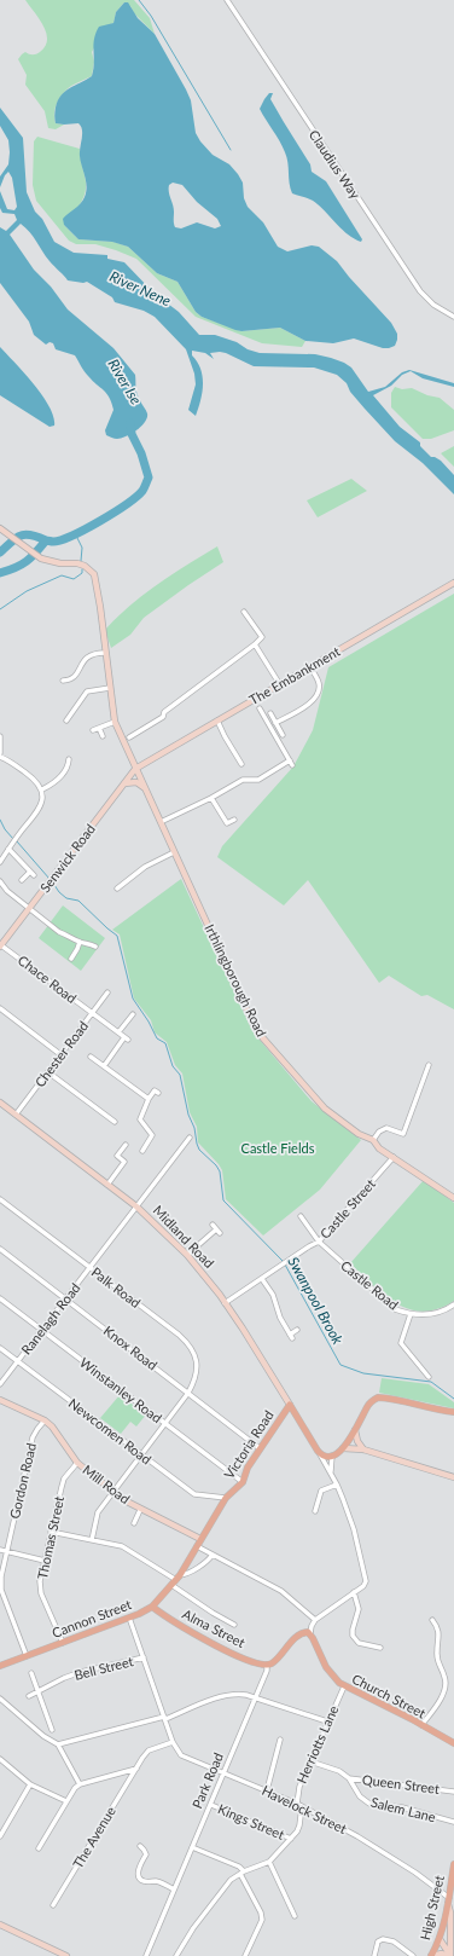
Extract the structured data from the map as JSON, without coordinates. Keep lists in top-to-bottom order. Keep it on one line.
{"streets":{"main road":["The Embankment","Senwick Road","Irthlingborough Road","Midland Road","Victoria Road","Mill Road","Cannon Street","Alma Street","Church Street","Park Road","High Street"],"street":["Claudius Way","Chace Road","Chester Road","Castle Street","Castle Road","Palk Road","Ranelagh Road","Knox Road","Winstanley Road","Newcomen Road","Gordon Road","Thomas Street","Bell Street","Herriotts Lane","Queen Street","Havelock Street","Salem Lane","Kings Street","The Avenue"]},"crossings":[["The Embankment","Senwick Road"],["The Embankment","Irthlingborough Road"],["Senwick Road","Chace Road"],["Senwick Road","Irthlingborough Road"],["Chace Road","Chester Road"],["Irthlingborough Road","Castle Street"],["Chester Road","Midland Road"],["Castle Street","Midland Road"],["Castle Street","Castle Road"],["Midland Road","Ranelagh Road"],["Midland Road","Victoria Road"],["Palk Road","Ranelagh Road"],["Palk Road","Knox Road"],["Palk Road","Winstanley Road"],["Palk Road","Newcomen Road"],["Palk Road","Mill Road"],["Ranelagh Road","Knox Road"],["Ranelagh Road","Winstanley Road"],["Ranelagh Road","Newcomen Road"],["Knox Road","Victoria Road"],["Winstanley Road","Victoria Road"],["Newcomen Road","Victoria Road"],["Victoria Road","Mill Road"],["Victoria Road","Cannon Street"],["Gordon Road","Mill Road"],["Gordon Road","Cannon Street"],["Mill Road","Thomas Street"],["Thomas Street","Cannon Street"],["Cannon Street","Alma Street"],["Alma Street","Park Road"],["Church Street","Herriotts Lane"],["Church Street","Park Road"],["Herriotts Lane","Havelock Street"],["Herriotts Lane","Salem Lane"],["Park Road","Havelock Street"],["Park Road","Kings Street"],["Queen Street","Salem Lane"],["Havelock Street","The Avenue"],["Havelock Street","High Street"]],"water":["River Nene","River Ise","Swanpool Brook"],"parks":["Castle Fields"]}
